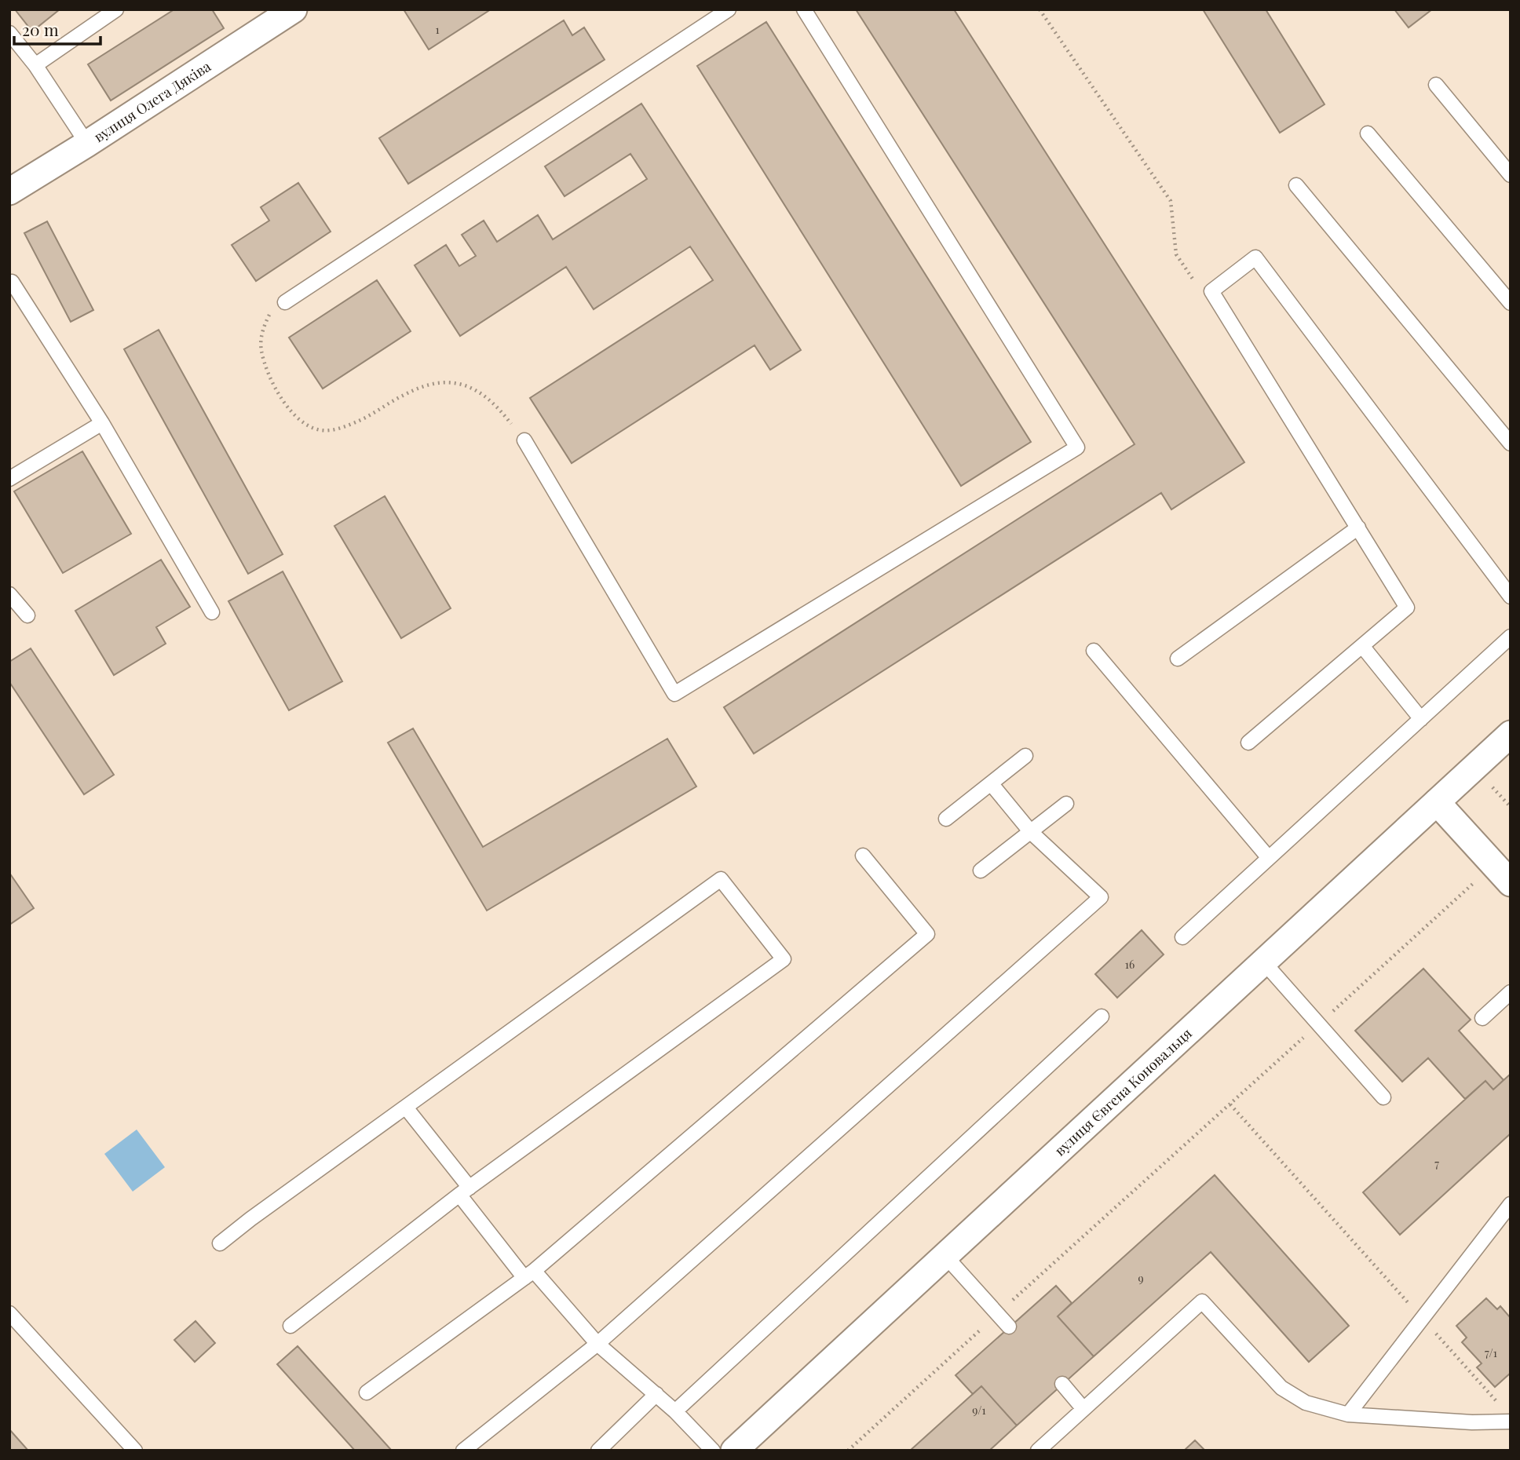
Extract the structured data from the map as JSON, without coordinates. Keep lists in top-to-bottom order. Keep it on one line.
{"streets":{"street":["вулиця Олега Дяківа","вулиця Євгена Коновальця"]},"house_numbers":["1","16","7","9","7/1","9/1"],"scale_bar":"20 m"}
